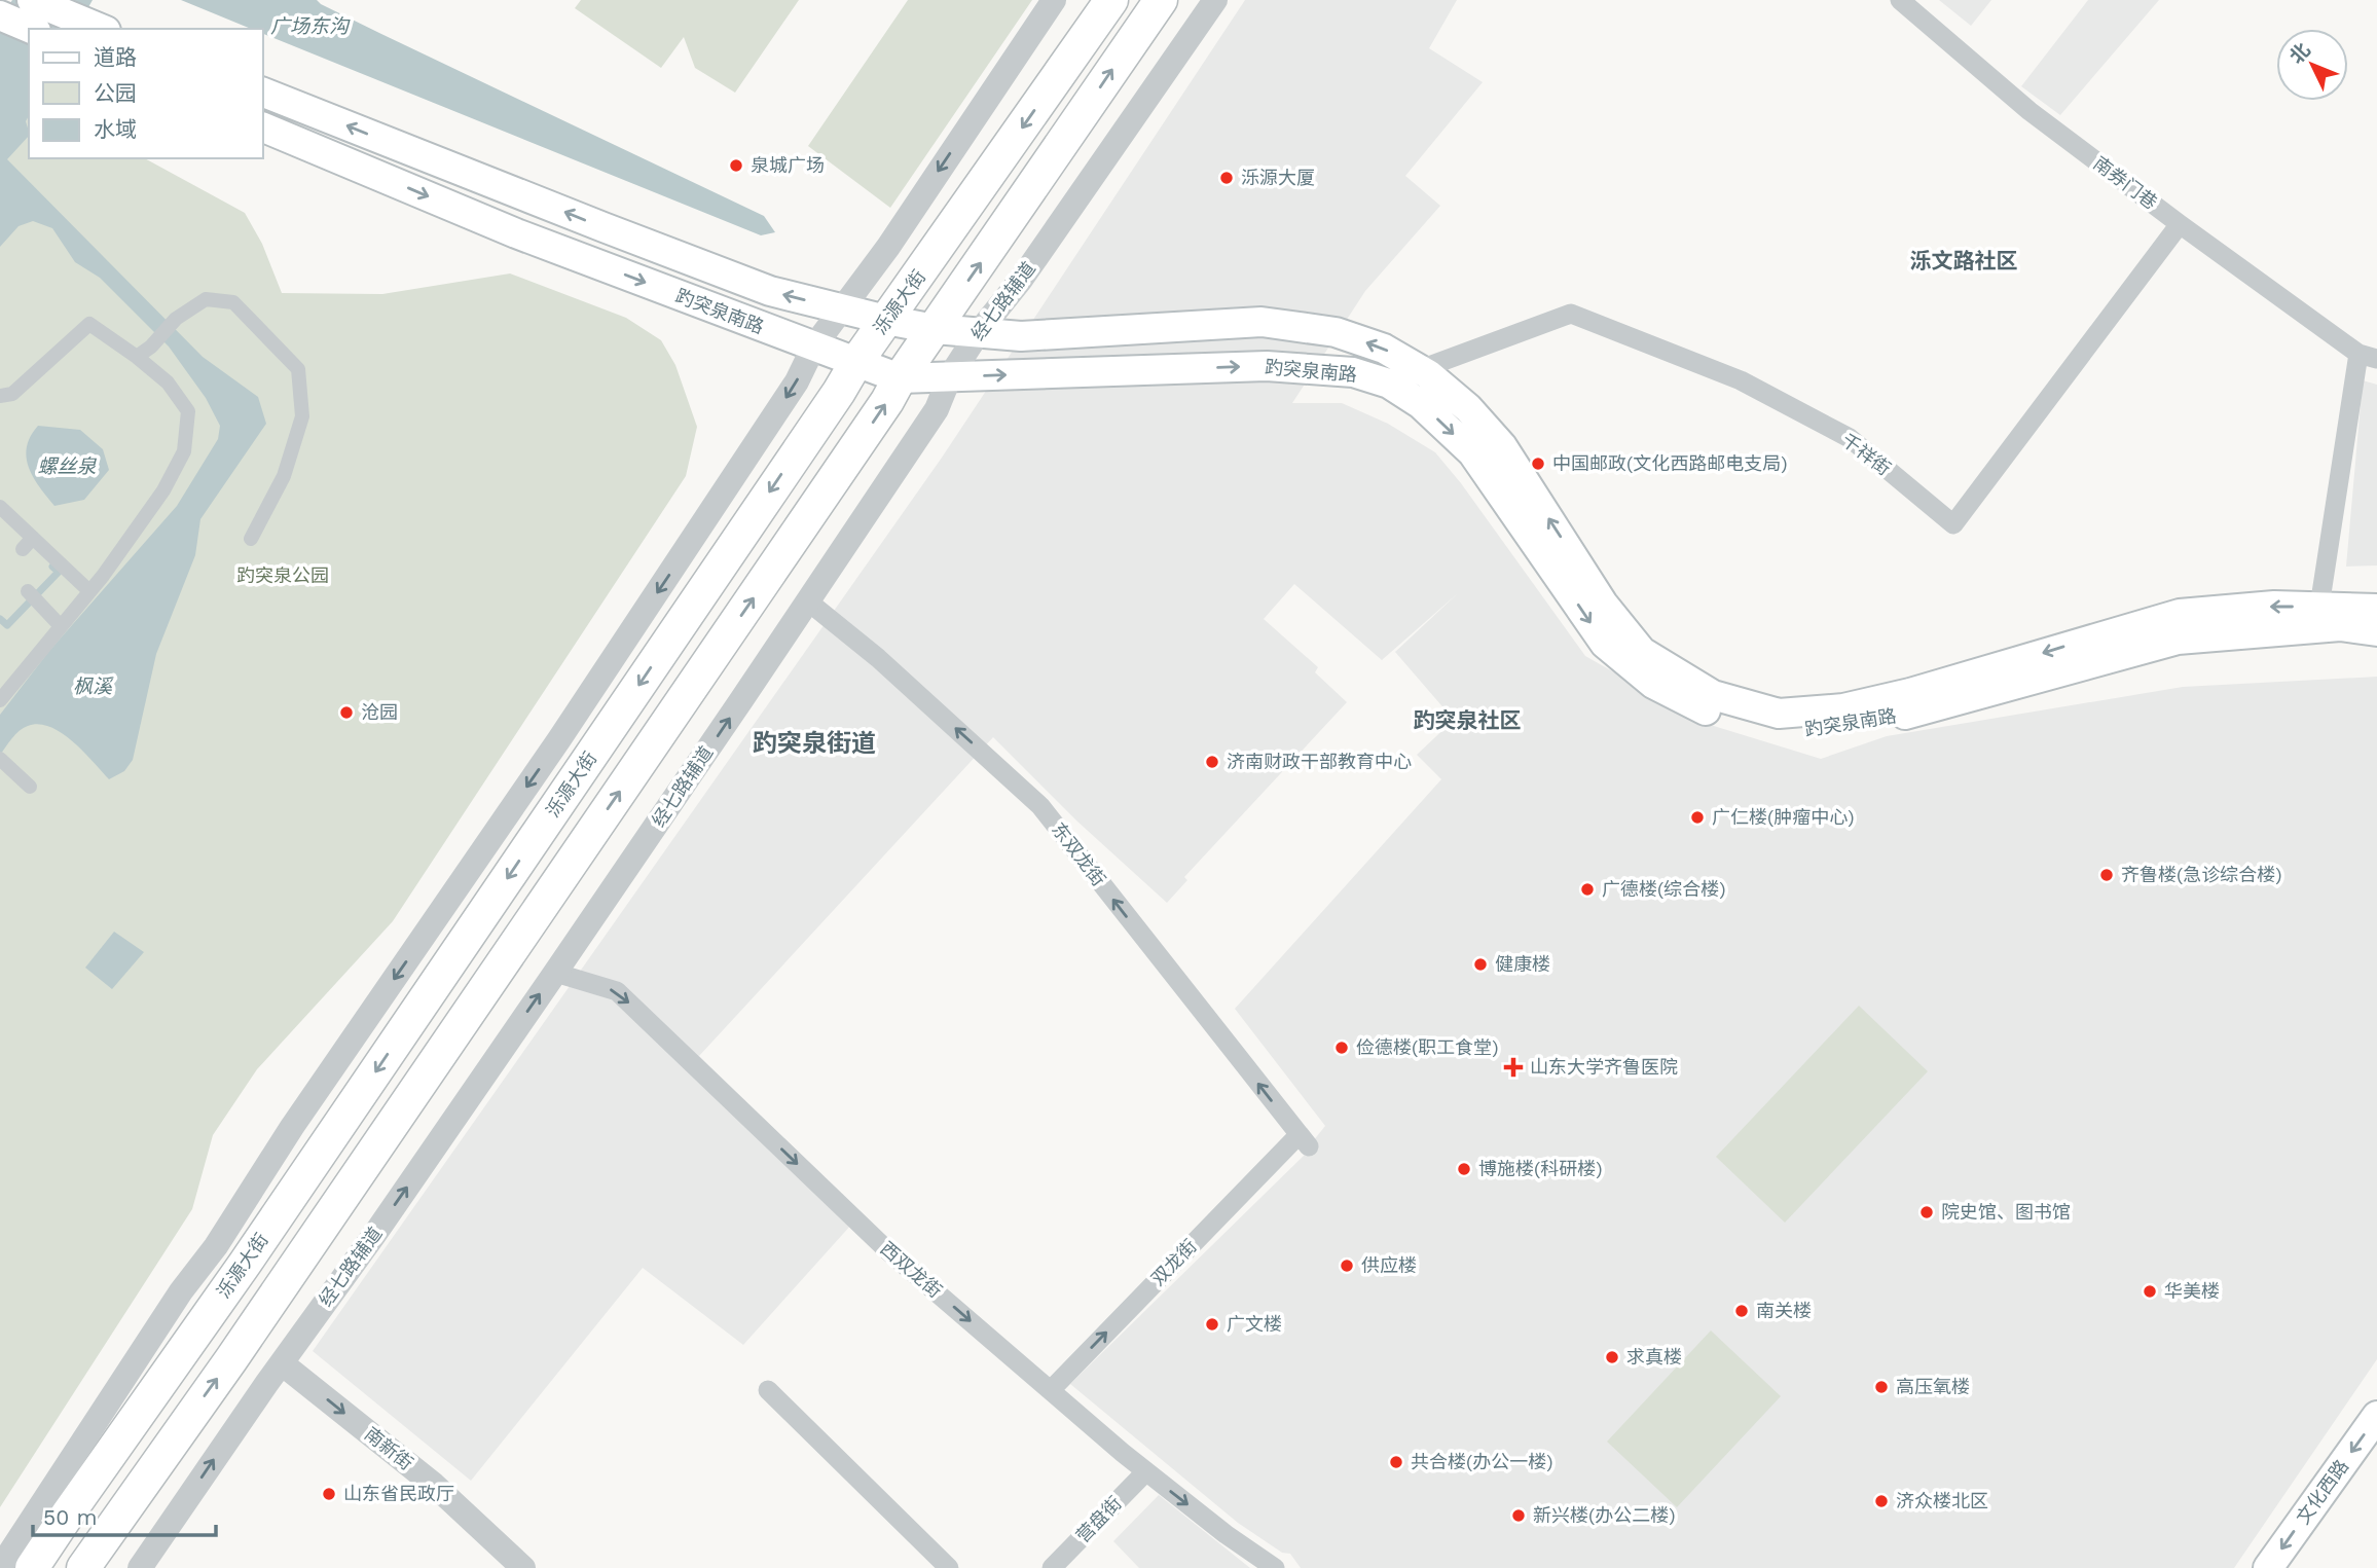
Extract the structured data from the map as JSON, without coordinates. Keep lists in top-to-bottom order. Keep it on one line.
{"streets":{"main road":["泺源大街","趵突泉南路","文化西路"],"street":["南券门巷","经七路辅道","千祥街","东双龙街","双龙街","西双龙街","南新街","营盘街"]},"crossings":[["南券门巷","千祥街"],["经七路辅道","趵突泉南路"],["经七路辅道","东双龙街"],["经七路辅道","西双龙街"],["经七路辅道","南新街"],["泺源大街","趵突泉南路"],["趵突泉南路","千祥街"],["东双龙街","双龙街"],["双龙街","西双龙街"],["西双龙街","营盘街"]],"one_way":["东双龙街","双龙街","西双龙街","南新街","文化西路"],"districts":["泺文路社区","趵突泉社区","趵突泉街道"],"water":["广场东沟","螺丝泉","枫溪"],"parks":["趵突泉公园"],"places":{"other":["泉城广场","泺源大厦","中国邮政(文化西路邮电支局)","沧园","济南财政干部教育中心","广仁楼(肿瘤中心)","齐鲁楼(急诊综合楼)","广德楼(综合楼)","健康楼","俭德楼(职工食堂)","博施楼(科研楼)","院史馆、图书馆","供应楼","华美楼","南关楼","广文楼","求真楼","高压氧楼","共合楼(办公一楼)","山东省民政厅","济众楼北区","新兴楼(办公二楼)"],"health":["山东大学齐鲁医院"]},"legend":["道路","公园","水域"],"scale_bar":"50 m","north":"top left"}
